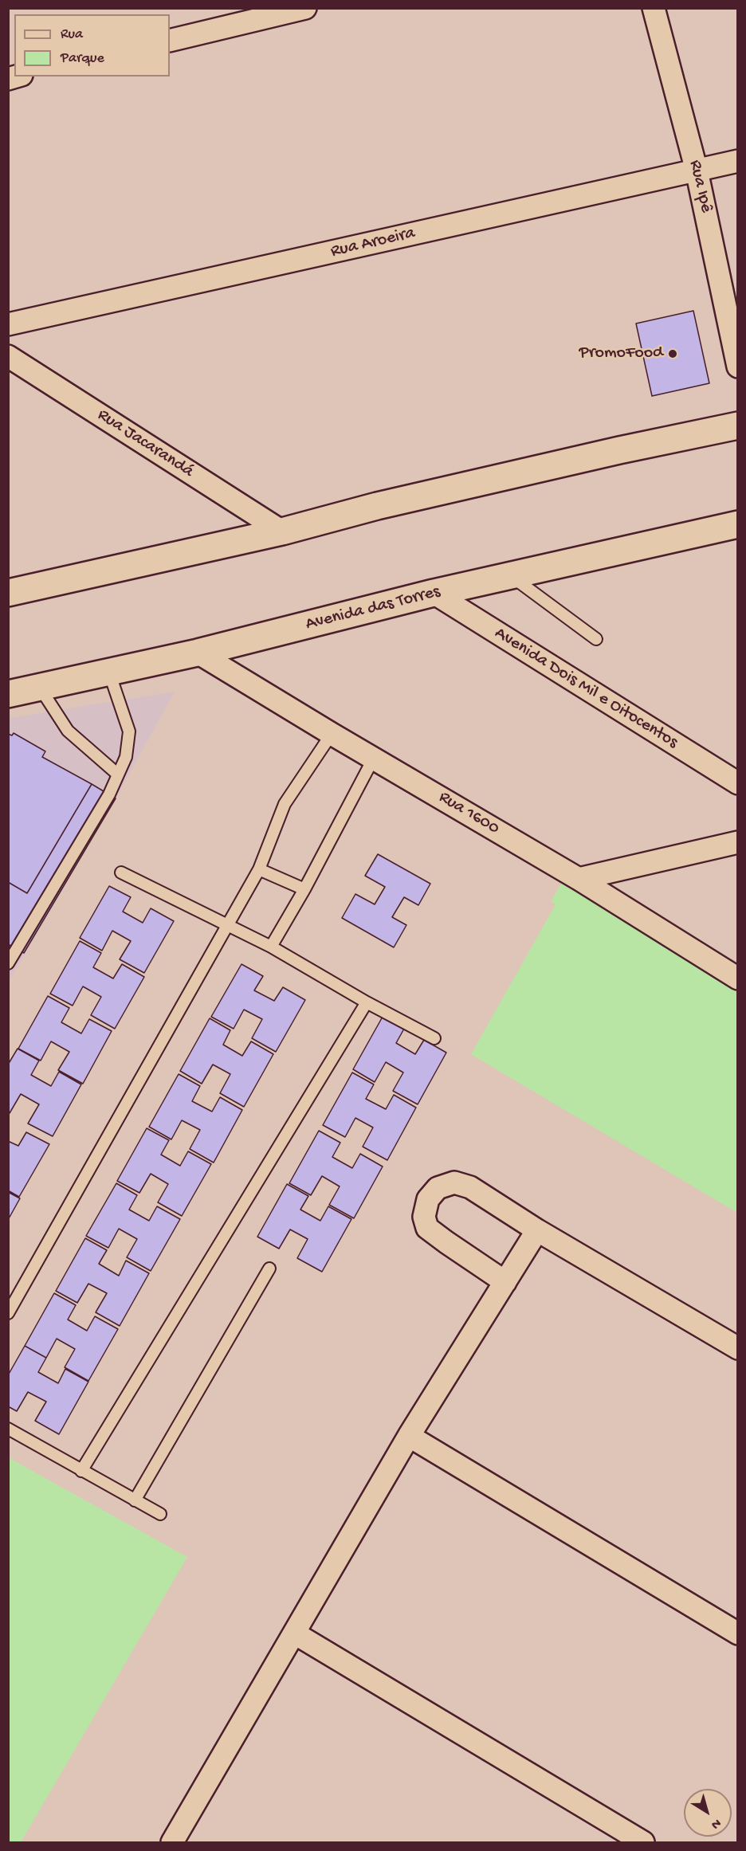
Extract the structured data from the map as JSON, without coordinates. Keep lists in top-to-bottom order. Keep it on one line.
{"streets":{"main road":["Avenida das Torres"],"street":["Rua Ipê","Rua Aroeira","Rua Jacarandá","Avenida Dois Mil e Oitocentos","Rua 1600"]},"crossings":[["Rua Ipê","Rua Aroeira"],["Avenida das Torres","Avenida Dois Mil e Oitocentos"],["Avenida das Torres","Rua 1600"]],"places":["PromoFood"],"legend":["Rua","Parque"],"north":"bottom right"}
